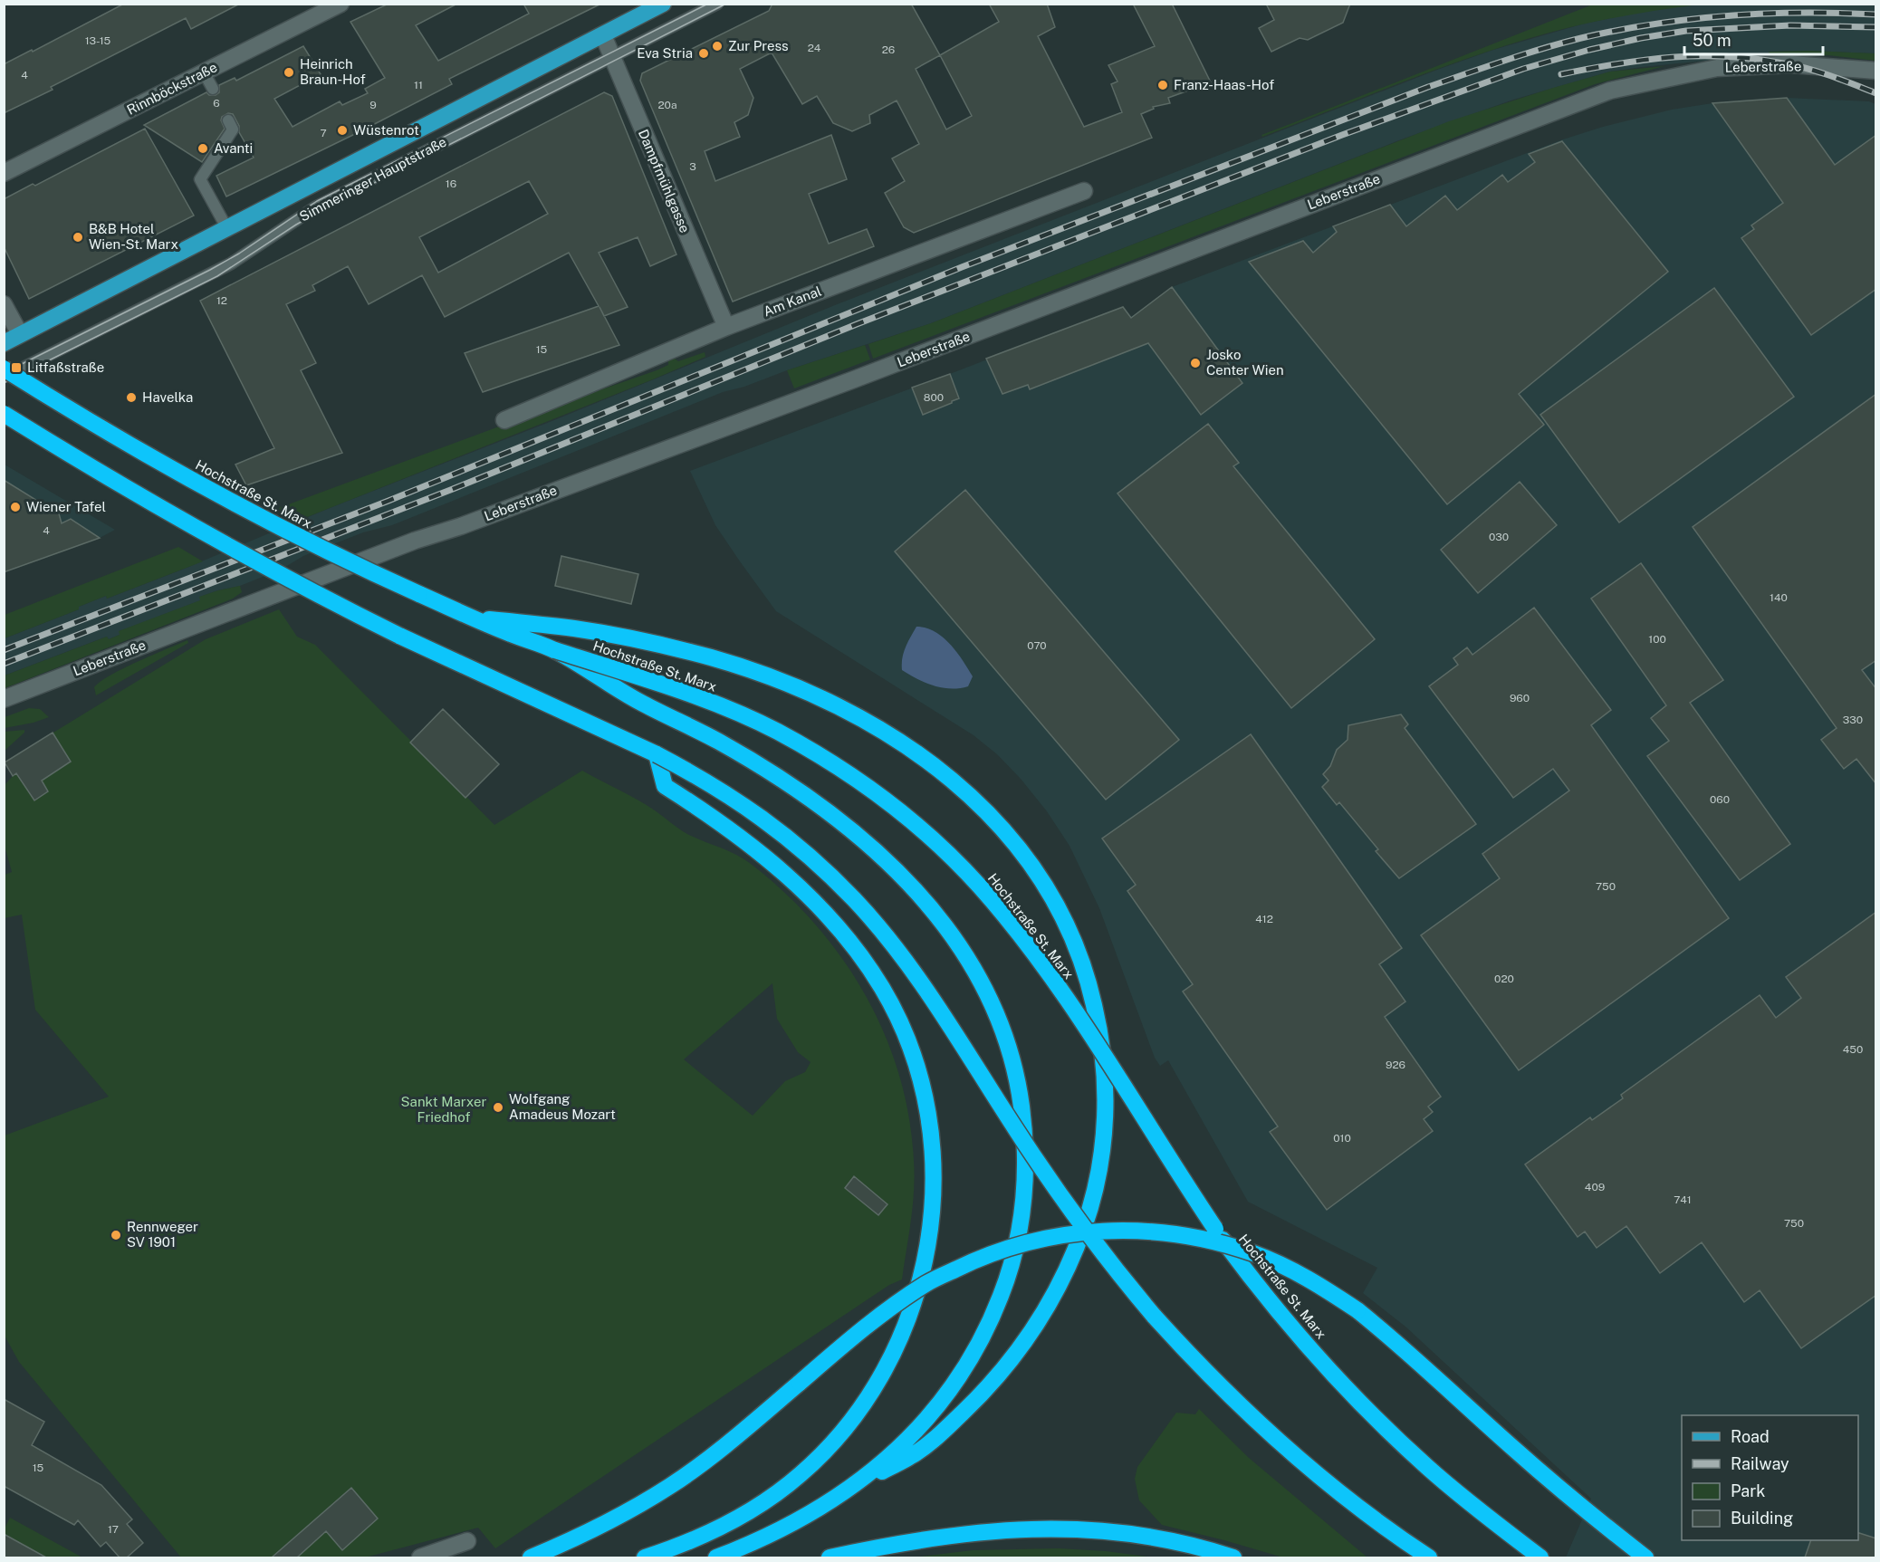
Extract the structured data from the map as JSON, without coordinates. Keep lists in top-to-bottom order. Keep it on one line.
{"streets":{"highway":["Hochstraße St. Marx"],"main road":["Simmeringer Hauptstraße"],"street":["Leberstraße","Rinnböckstraße","Dampfmühlgasse","Am Kanal"]},"crossings":[["Simmeringer Hauptstraße","Dampfmühlgasse"],["Dampfmühlgasse","Am Kanal"]],"parks":["Sankt Marxer Friedhof"],"places":{"other":["Zur Press","Eva Stria","Heinrich Braun-Hof","Franz-Haas-Hof","Wüstenrot","Avanti","B&B Hotel Wien-St. Marx","Josko Center Wien","Havelka","Wiener Tafel","Wolfgang Amadeus Mozart","Rennweger SV 1901"],"transit":["Litfaßstraße"]},"house_numbers":["13-15","24","26","4","11","6","9","20a","7","3","16","12","15","800","4","030","140","100","070","960","330","060","750","412","020","450","926","010","409","741","750","15","17"],"legend":["Road","Railway","Park","Building"],"scale_bar":"50 m"}
